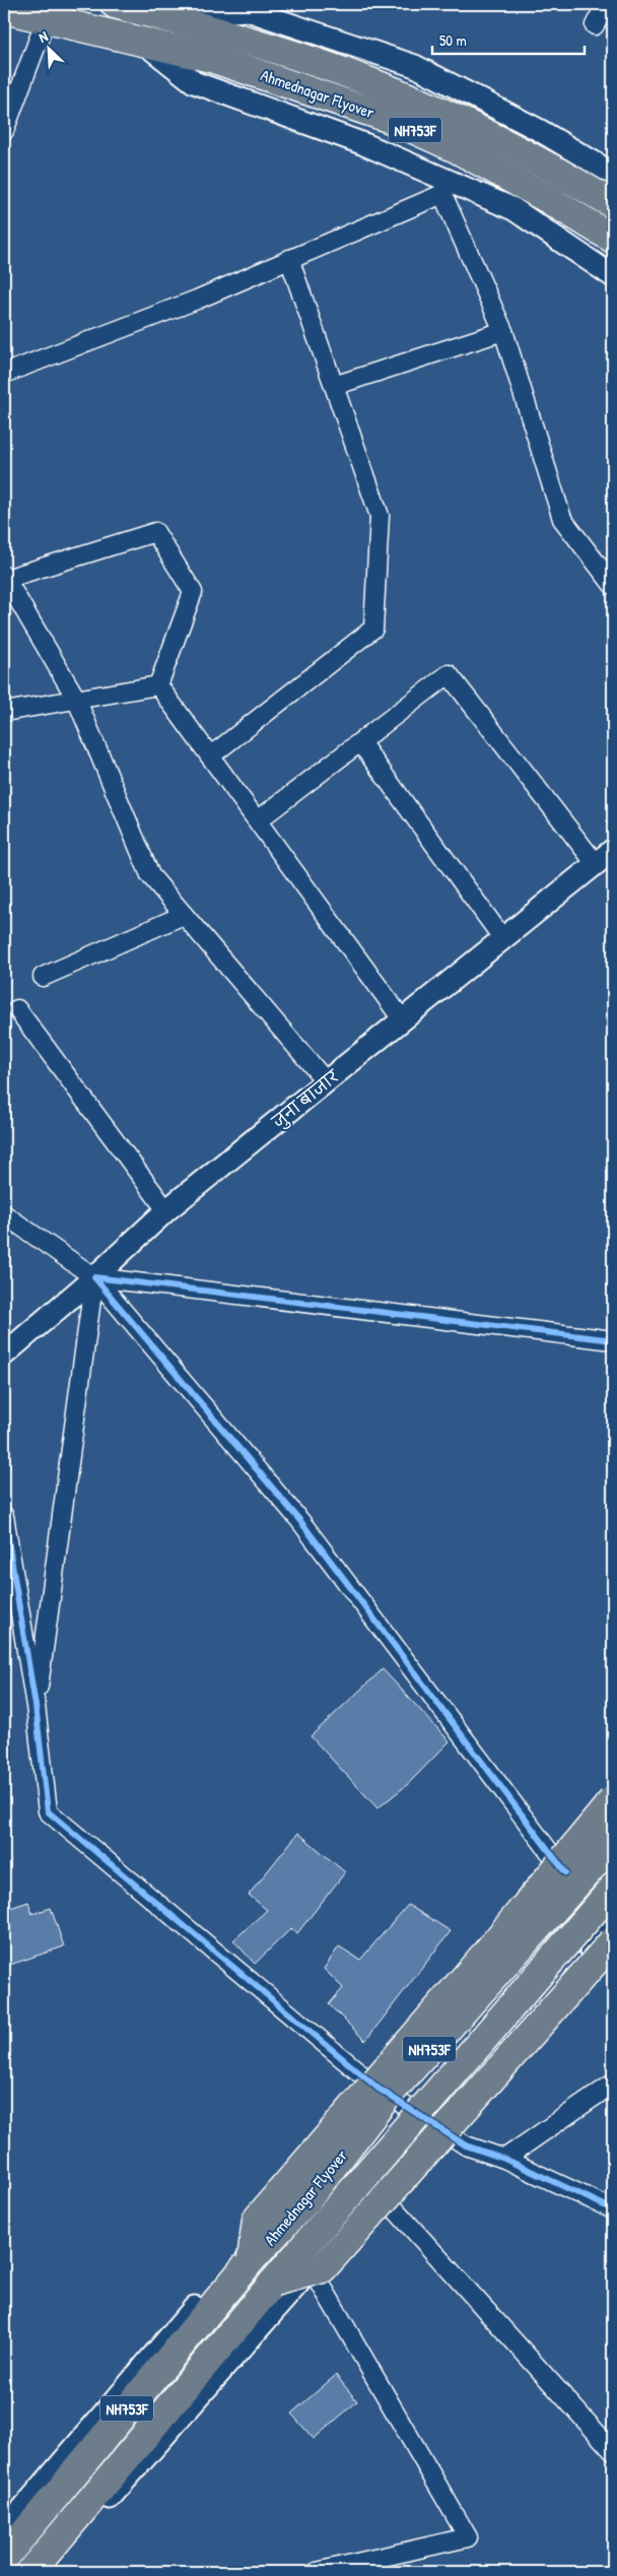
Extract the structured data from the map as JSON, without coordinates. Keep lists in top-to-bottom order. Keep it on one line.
{"streets":{"highway":["Ahmednagar Flyover","NH753F"],"street":["जुना बाजार"]},"crossings":[["Ahmednagar Flyover","NH753F"]],"scale_bar":"50 m","north":"top left"}
